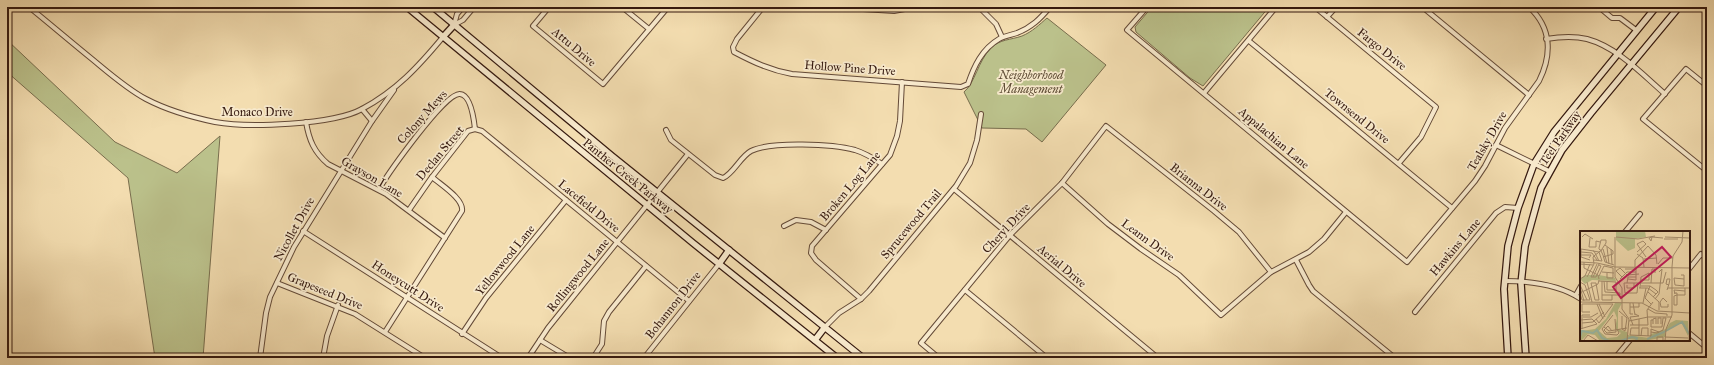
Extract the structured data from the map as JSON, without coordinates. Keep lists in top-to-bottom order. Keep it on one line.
{"streets":{"main road":["Teel Parkway","Panther Creek Parkway"],"street":["Attu Drive","Fargo Drive","Hollow Pine Drive","Monaco Drive","Townsend Drive","Colony Mews","Appalachian Lane","Tealsky Drive","Declan Street","Grayson Lane","Broken Log Lane","Brianna Drive","Lacefield Drive","Sprucewood Trail","Cheryl Drive","Nicollet Drive","Leann Drive","Hawkins Lane","Yellowwood Lane","Aerial Drive","Rollingwood Lane","Honeycutt Drive","Grapeseed Drive","Bohannon Drive"]},"crossings":[["Fargo Drive","Townsend Drive"],["Hollow Pine Drive","Broken Log Lane"],["Monaco Drive","Panther Creek Parkway"],["Monaco Drive","Grayson Lane"],["Monaco Drive","Nicollet Drive"],["Townsend Drive","Tealsky Drive"],["Colony Mews","Declan Street"],["Colony Mews","Grayson Lane"],["Colony Mews","Lacefield Drive"],["Appalachian Lane","Tealsky Drive"],["Teel Parkway","Hawkins Lane"],["Declan Street","Grayson Lane"],["Declan Street","Lacefield Drive"],["Panther Creek Parkway","Sprucewood Trail"],["Panther Creek Parkway","Rollingwood Lane"],["Panther Creek Parkway","Bohannon Drive"],["Grayson Lane","Nicollet Drive"],["Broken Log Lane","Sprucewood Trail"],["Brianna Drive","Cheryl Drive"],["Brianna Drive","Leann Drive"],["Lacefield Drive","Yellowwood Lane"],["Lacefield Drive","Rollingwood Lane"],["Lacefield Drive","Bohannon Drive"],["Sprucewood Trail","Aerial Drive"],["Cheryl Drive","Leann Drive"],["Cheryl Drive","Aerial Drive"],["Nicollet Drive","Honeycutt Drive"],["Nicollet Drive","Grapeseed Drive"],["Yellowwood Lane","Honeycutt Drive"]],"parks":["Neighborhood Management"]}
